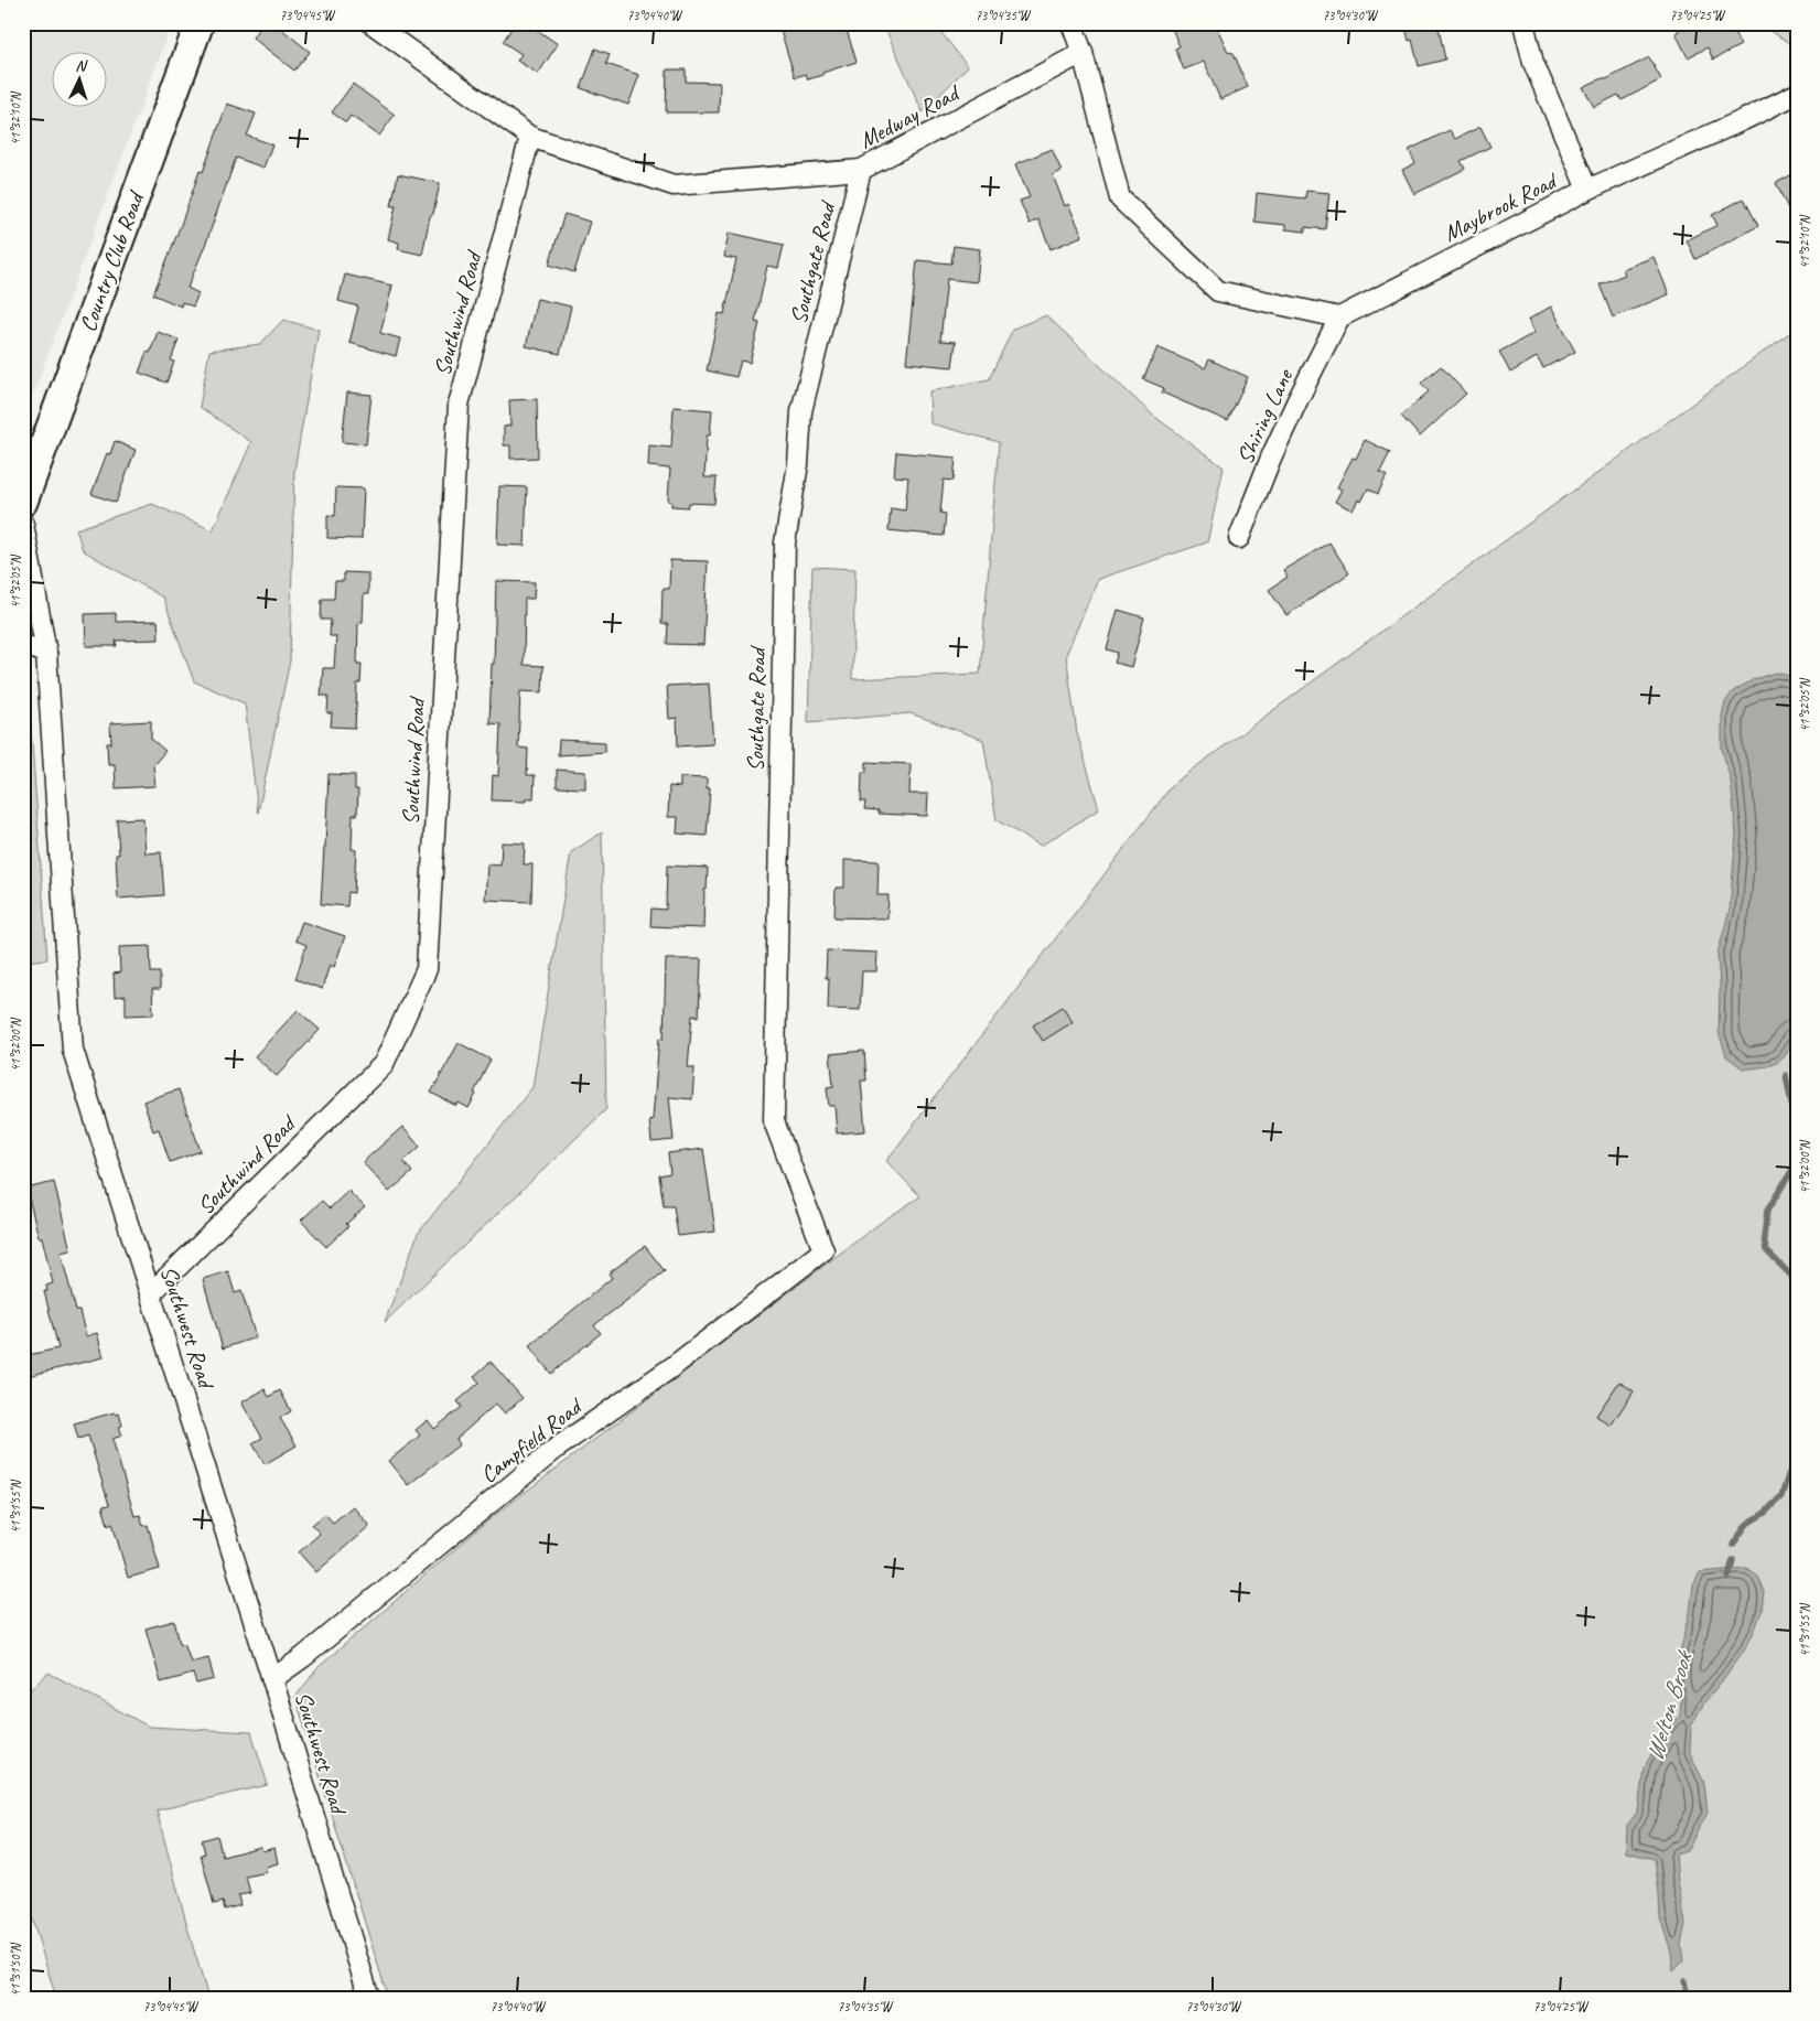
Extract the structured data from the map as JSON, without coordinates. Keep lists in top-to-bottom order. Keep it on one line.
{"streets":{"street":["Medway Road","Maybrook Road","Country Club Road","Southgate Road","Southwind Road","Shiring Lane","Southwest Road","Campfield Road"]},"crossings":[["Medway Road","Southgate Road"],["Medway Road","Southwind Road"],["Maybrook Road","Shiring Lane"],["Southgate Road","Campfield Road"],["Southwind Road","Southwest Road"],["Southwest Road","Campfield Road"]],"water":["Welton Brook"],"north":"top","coordinates":["73°04'45\"W","73°04'40\"W","73°04'35\"W","73°04'30\"W","73°04'25\"W","41°32'10\"N","41°32'05\"N","41°32'00\"N","41°31'55\"N","41°31'50\"N"]}
